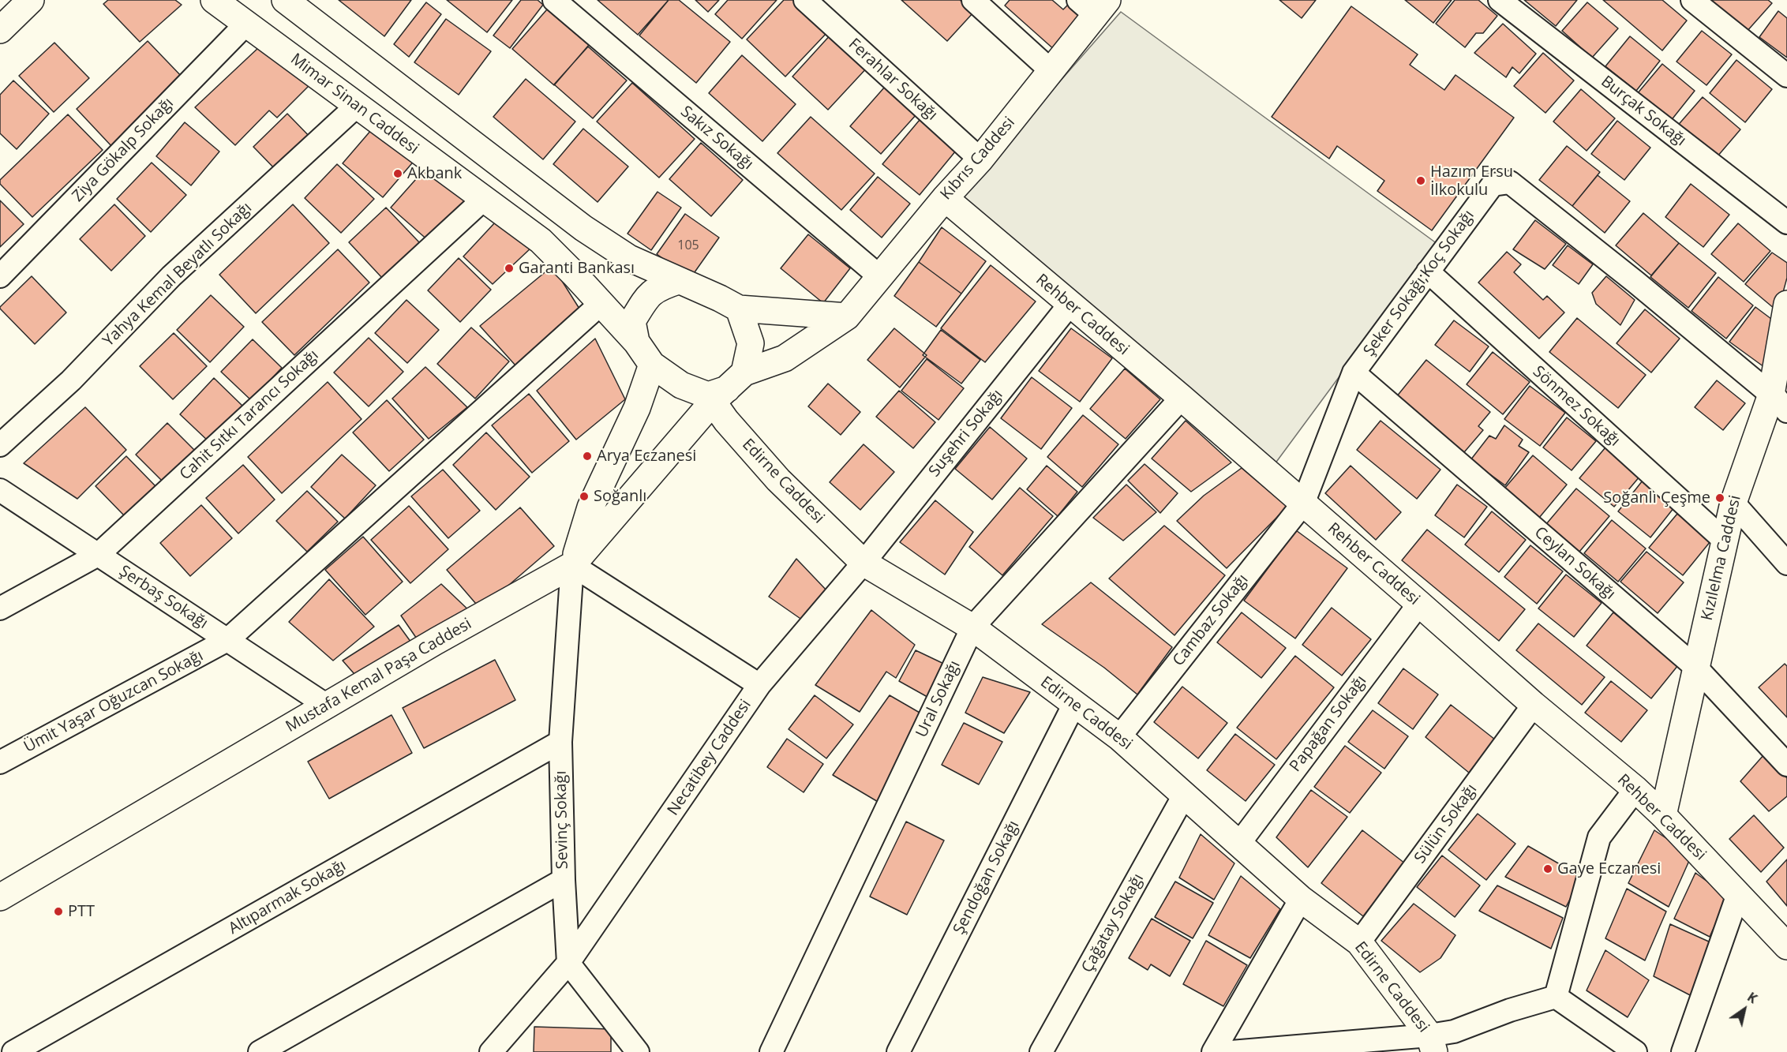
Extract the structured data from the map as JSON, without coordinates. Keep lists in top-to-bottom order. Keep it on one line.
{"streets":{"main road":["Mimar Sinan Caddesi","Kıbrıs Caddesi","Rehber Caddesi","Edirne Caddesi","Kızılelma Caddesi","Mustafa Kemal Paşa Caddesi"],"street":["Ferahlar Sokağı","Burçak Sokağı","Sakız Sokağı","Ziya Gökalp Sokağı","Yahya Kemal Beyatlı Sokağı","Şeker Sokağı;Koç Sokağı","Sönmez Sokağı","Cahit Sıtkı Tarancı Sokağı","Suşehri Sokağı","Ceylan Sokağı","Şerbaş Sokağı","Cambaz Sokağı","Ural Sokağı","Ümit Yaşar Oğuzcan Sokağı","Papağan Sokağı","Necatibey Caddesi","Sevinç Sokağı","Sülün Sokağı","Şendoğan Sokağı","Altıparmak Sokağı","Çağatay Sokağı"]},"crossings":[["Ferahlar Sokağı","Kıbrıs Caddesi"],["Mimar Sinan Caddesi","Ziya Gökalp Sokağı"],["Mimar Sinan Caddesi","Kıbrıs Caddesi"],["Mimar Sinan Caddesi","Yahya Kemal Beyatlı Sokağı"],["Mimar Sinan Caddesi","Cahit Sıtkı Tarancı Sokağı"],["Mimar Sinan Caddesi","Edirne Caddesi"],["Mimar Sinan Caddesi","Ümit Yaşar Oğuzcan Sokağı"],["Sakız Sokağı","Kıbrıs Caddesi"],["Kıbrıs Caddesi","Rehber Caddesi"],["Kıbrıs Caddesi","Edirne Caddesi"],["Şeker Sokağı;Koç Sokağı","Rehber Caddesi"],["Şeker Sokağı;Koç Sokağı","Sönmez Sokağı"],["Şeker Sokağı;Koç Sokağı","Kızılelma Caddesi"],["Şeker Sokağı;Koç Sokağı","Ceylan Sokağı"],["Şeker Sokağı;Koç Sokağı","Cambaz Sokağı"],["Rehber Caddesi","Suşehri Sokağı"],["Rehber Caddesi","Kızılelma Caddesi"],["Rehber Caddesi","Cambaz Sokağı"],["Rehber Caddesi","Ural Sokağı"],["Rehber Caddesi","Papağan Sokağı"],["Rehber Caddesi","Sülün Sokağı"],["Sönmez Sokağı","Kızılelma Caddesi"],["Cahit Sıtkı Tarancı Sokağı","Şerbaş Sokağı"],["Suşehri Sokağı","Edirne Caddesi"],["Suşehri Sokağı","Necatibey Caddesi"],["Edirne Caddesi","Cambaz Sokağı"],["Edirne Caddesi","Ural Sokağı"],["Edirne Caddesi","Papağan Sokağı"],["Edirne Caddesi","Necatibey Caddesi"],["Edirne Caddesi","Sülün Sokağı"],["Edirne Caddesi","Şendoğan Sokağı"],["Edirne Caddesi","Çağatay Sokağı"],["Kızılelma Caddesi","Ceylan Sokağı"],["Şerbaş Sokağı","Mustafa Kemal Paşa Caddesi"],["Şerbaş Sokağı","Ümit Yaşar Oğuzcan Sokağı"],["Mustafa Kemal Paşa Caddesi","Sevinç Sokağı"],["Necatibey Caddesi","Sevinç Sokağı"],["Sevinç Sokağı","Altıparmak Sokağı"]],"places":["Akbank","Hazım Ersu İlkokulu","Garanti Bankası","Arya Eczanesi","Soğanlı","Soğanlı Çeşme","Gaye Eczanesi","PTT"],"house_numbers":["105"],"north":"top right"}
